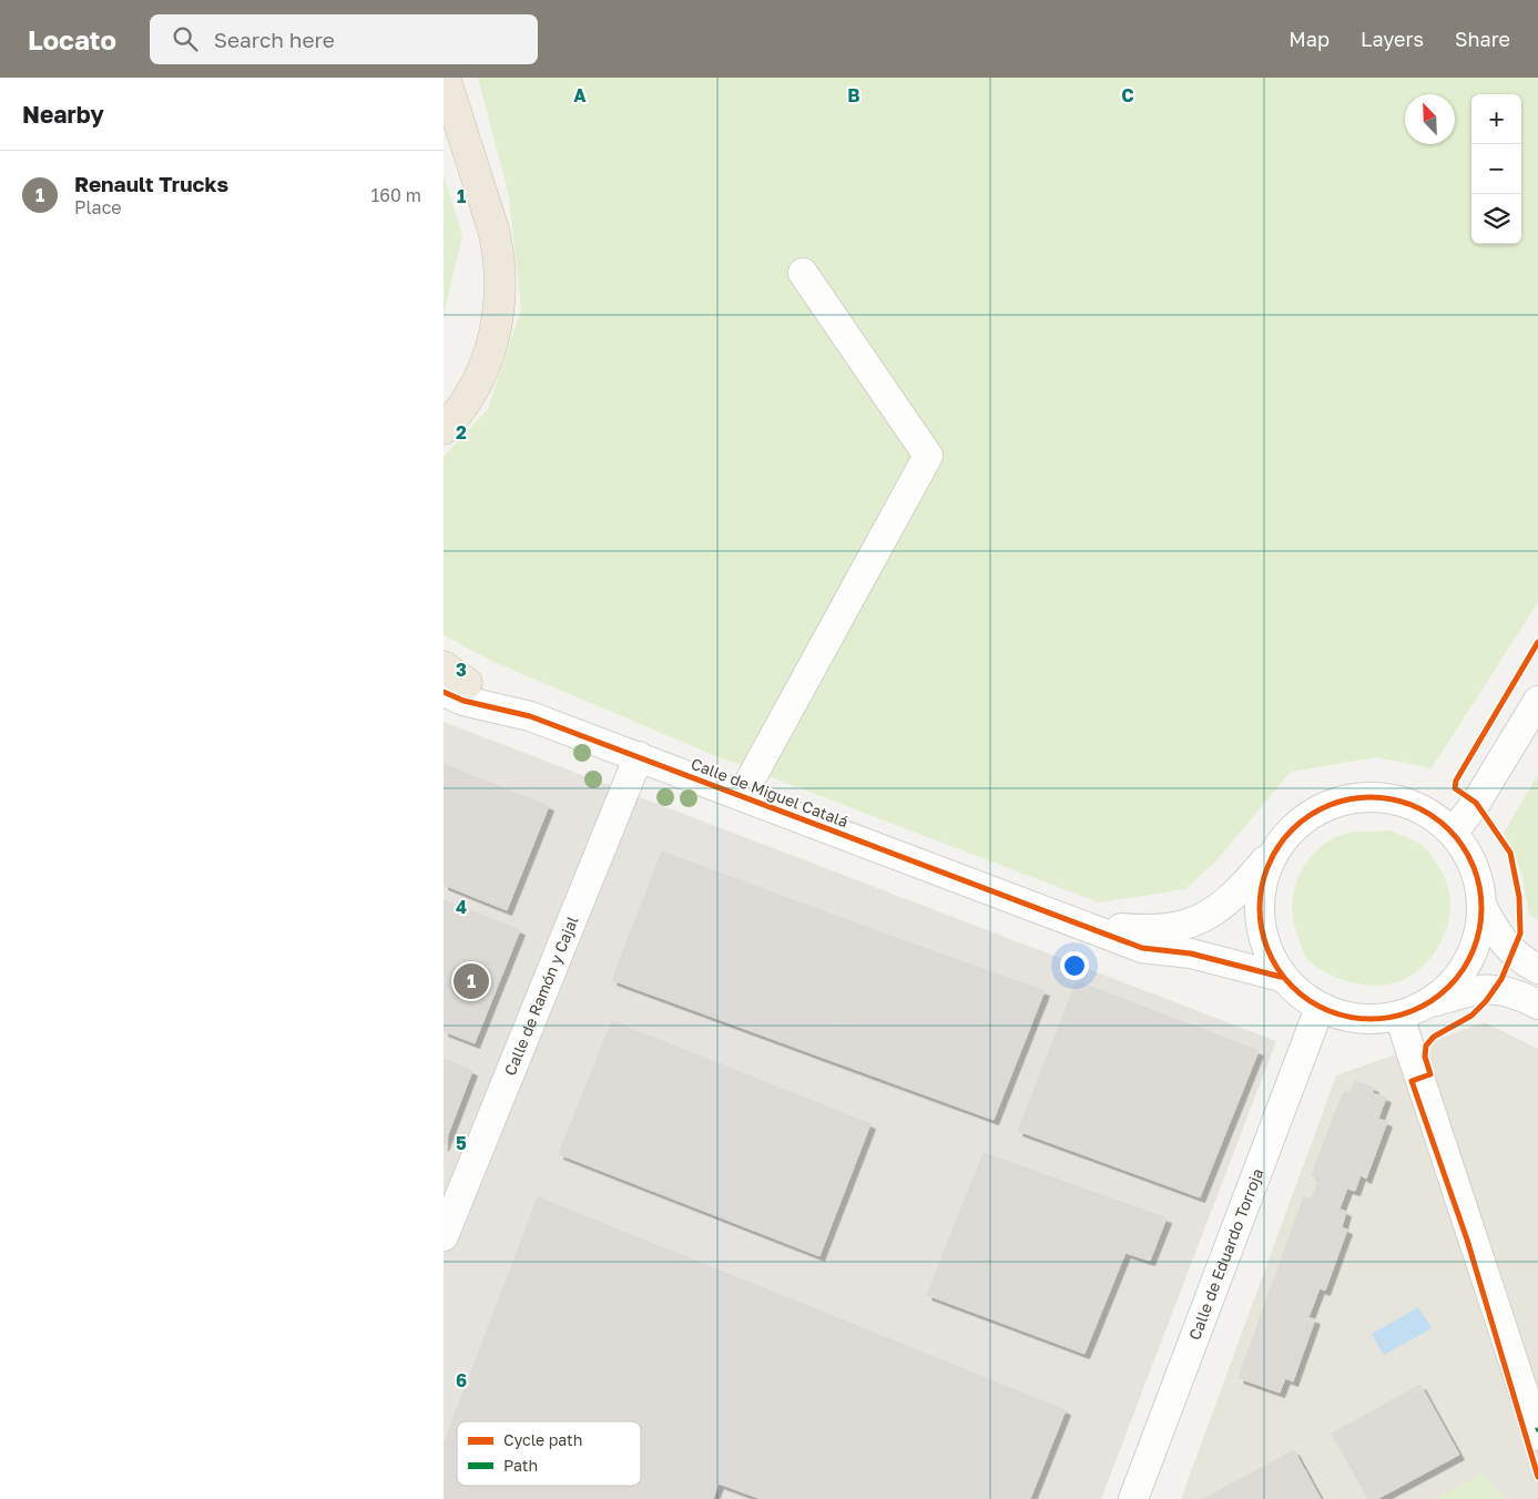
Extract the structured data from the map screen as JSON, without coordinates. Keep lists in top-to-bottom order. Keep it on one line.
{"streets":{"street":["Calle de Miguel Catalá","Calle de Ramón y Cajal","Calle de Eduardo Torroja"]},"crossings":[["Calle de Miguel Catalá","Calle de Ramón y Cajal"]],"legend":["Cycle path","Path"],"north":"top left","page":{"header":"Locato","search":"Search here","nav":["Map","Layers","Share"],"heading":"Nearby","map_buttons":["+","−"],"list":[{"mark":"1","name":"Renault Trucks","note":"Place","value":"160 m"}],"pins":"1"},"grid":{"columns":["A","B","C"],"rows":["1","2","3","4","5","6"]}}
